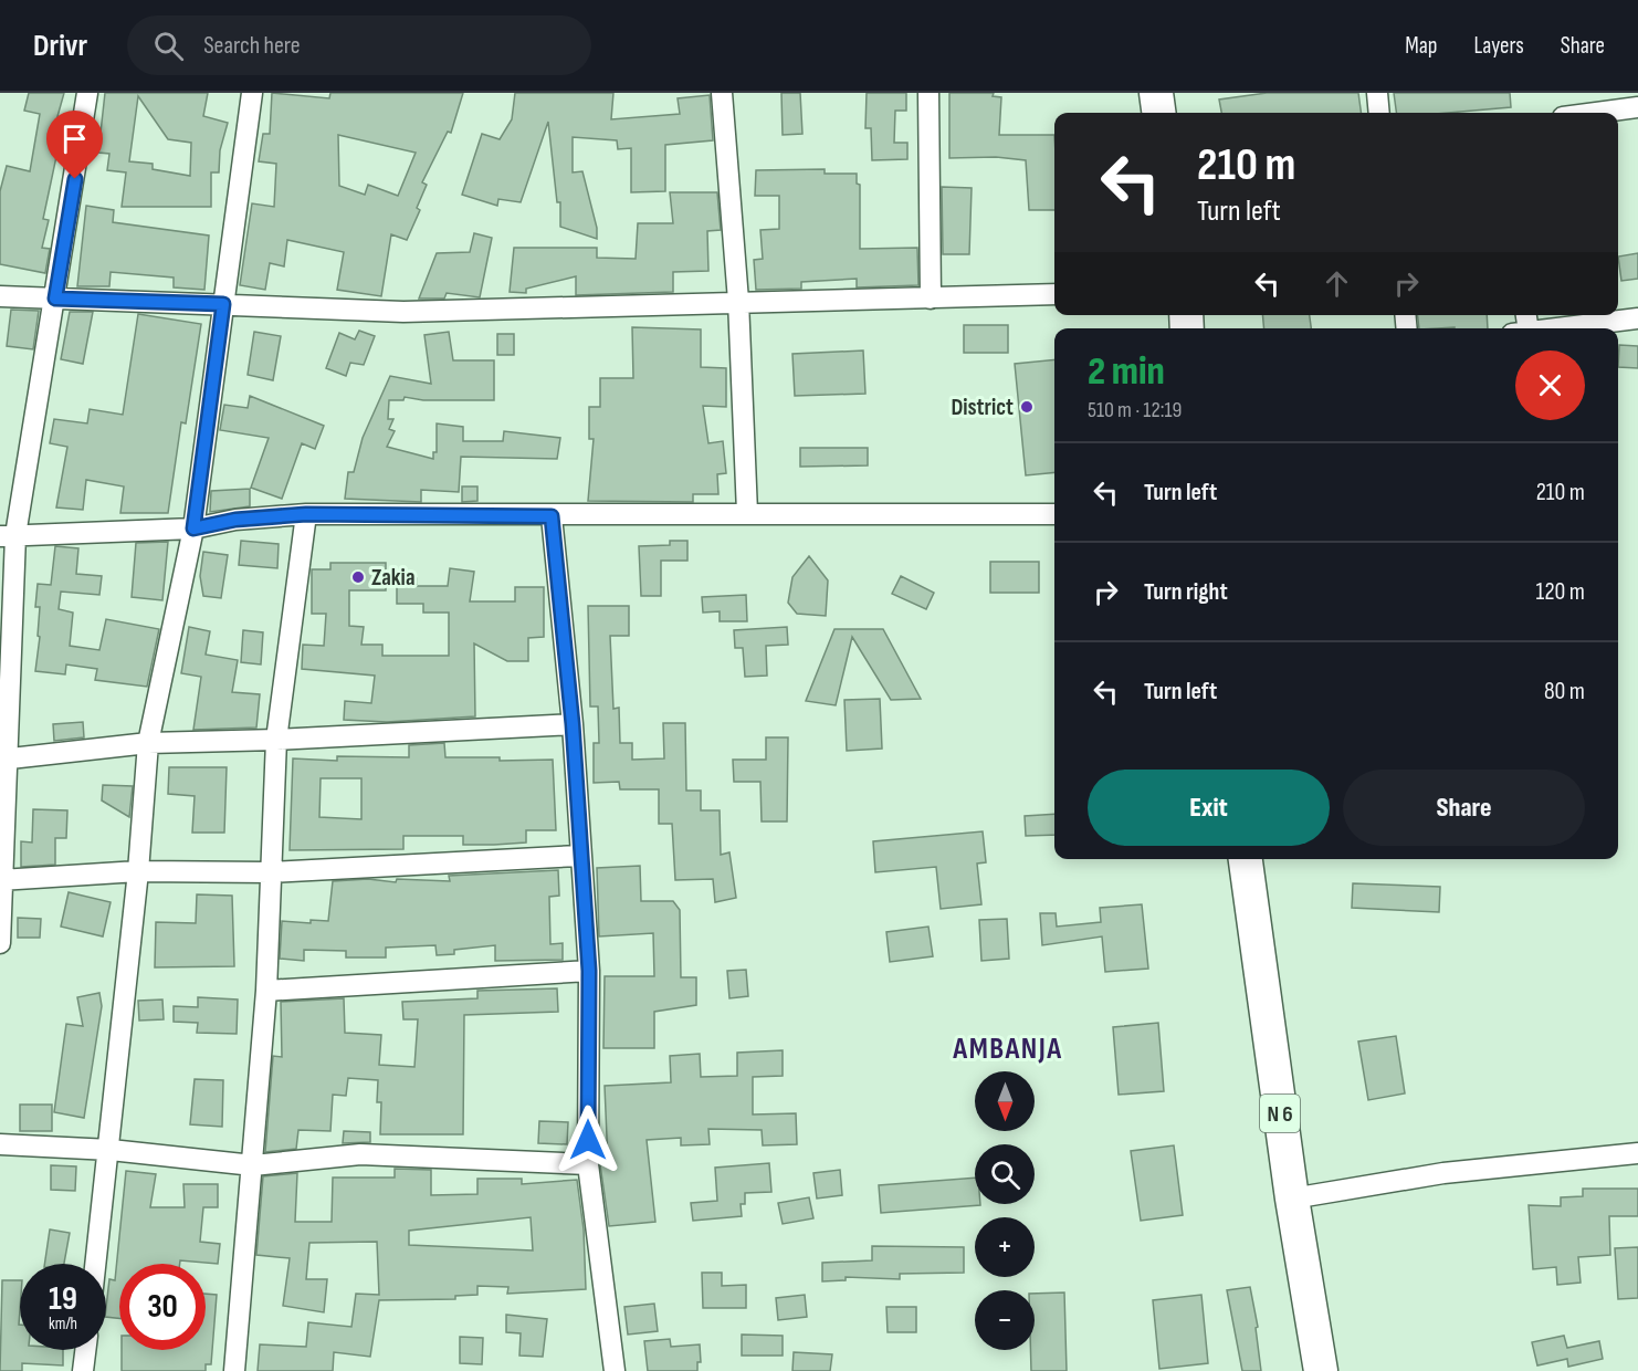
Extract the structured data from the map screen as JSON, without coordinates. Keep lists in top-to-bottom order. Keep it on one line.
{"streets":{"main road":["N 6"]},"districts":["AMBANJA"],"places":["District","Zakia"],"north":"bottom","page":{"header":"Drivr","search":"Search here","nav":["Map","Layers","Share"],"turn":["210 m","Turn left"],"heading":["2 min","510 m · 12:19"],"list":[{"name":"Turn left","value":"210 m"},{"name":"Turn right","value":"120 m"},{"name":"Turn left","value":"80 m"}],"buttons":["Exit","Share"],"map_buttons":["+","−"],"speed":"19 km/h","limit":"30"}}
